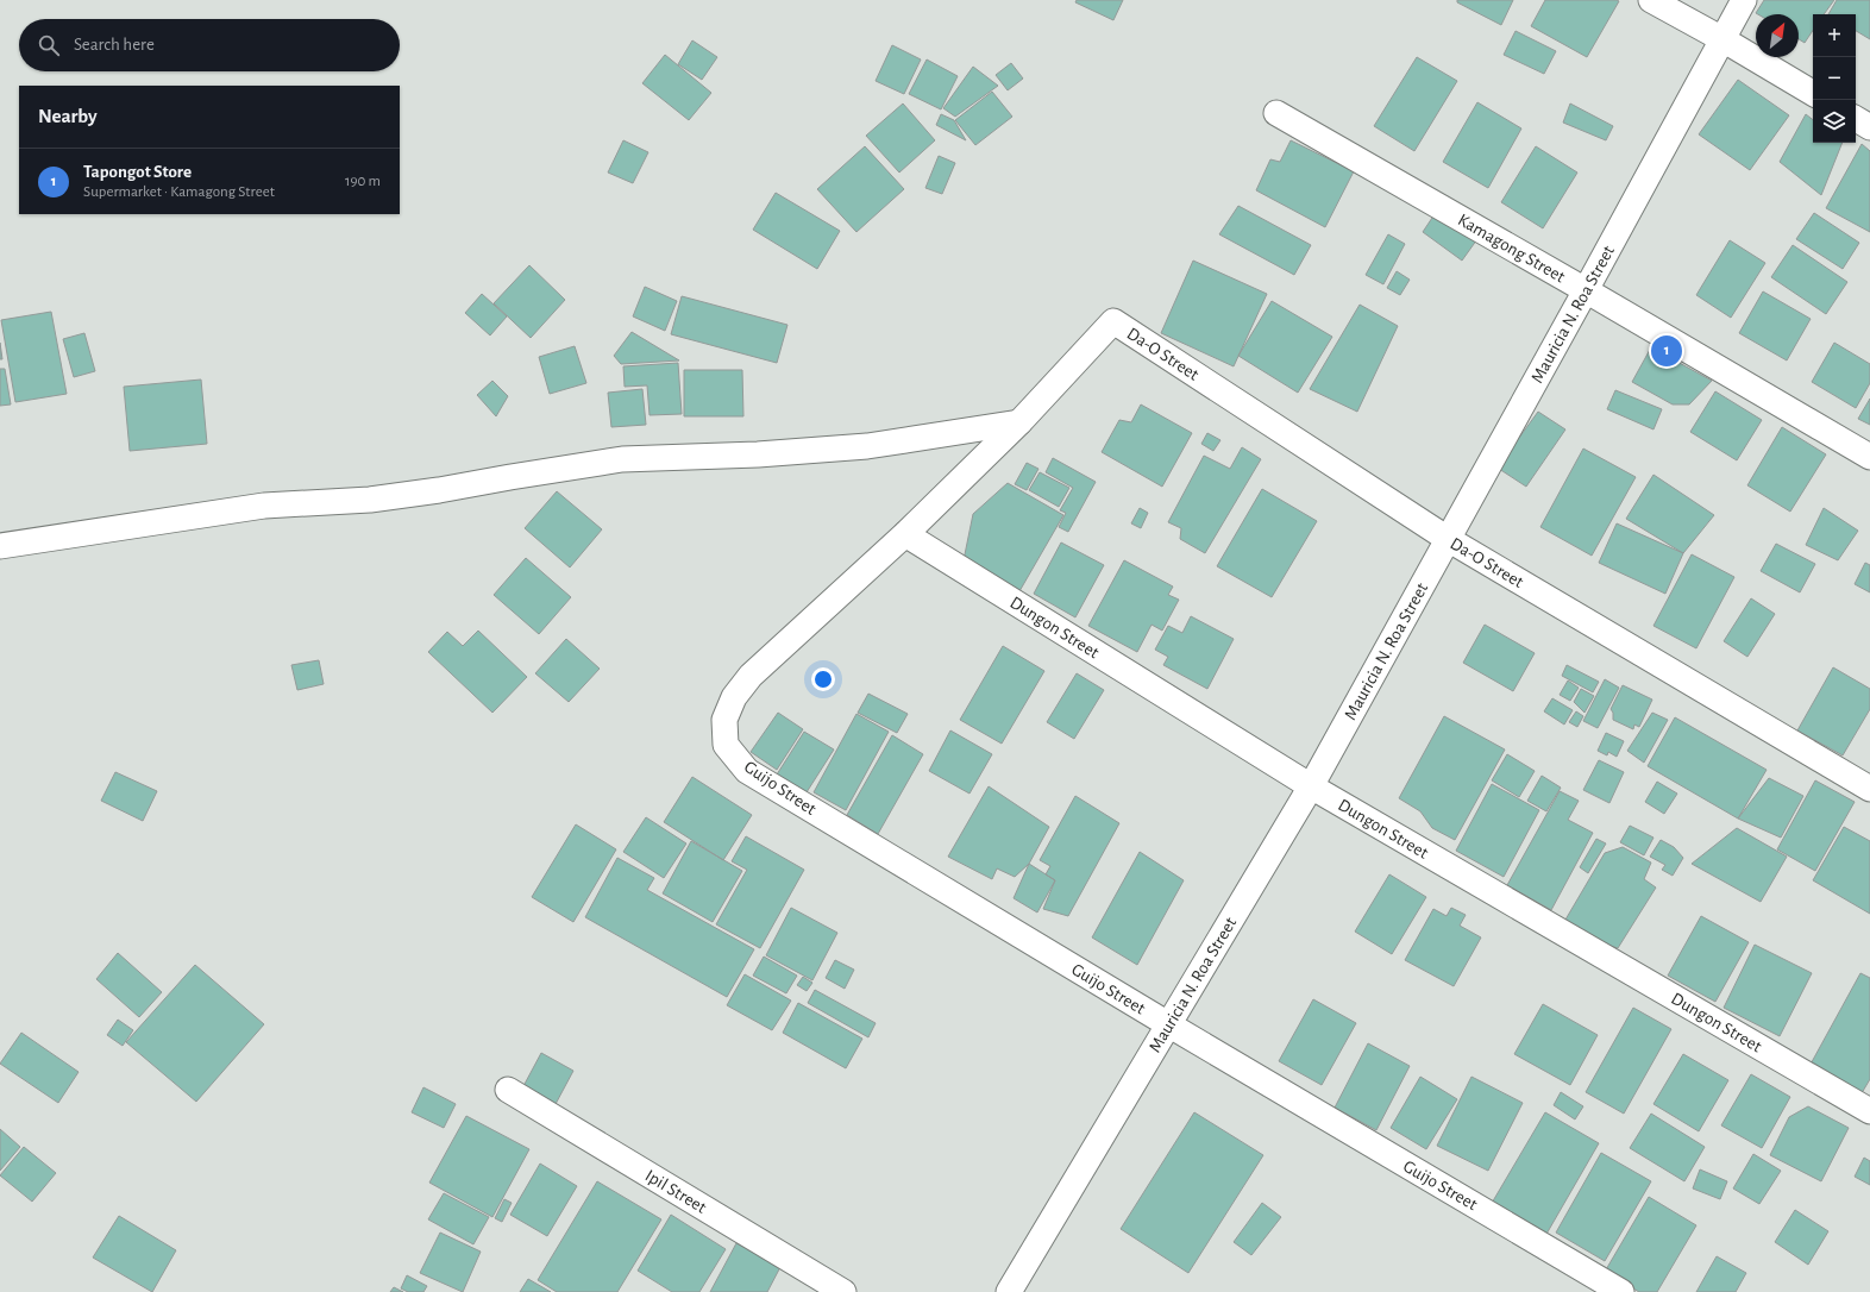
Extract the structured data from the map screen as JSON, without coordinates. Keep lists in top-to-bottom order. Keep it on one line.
{"streets":{"street":["Kamagong Street","Mauricia N. Roa Street","Da-O Street","Dungon Street","Guijo Street","Ipil Street"]},"crossings":[["Kamagong Street","Mauricia N. Roa Street"],["Mauricia N. Roa Street","Da-O Street"],["Mauricia N. Roa Street","Dungon Street"],["Mauricia N. Roa Street","Guijo Street"],["Dungon Street","Guijo Street"]],"north":"top right","page":{"map_buttons":["+","−"],"search":"Search here","heading":"Nearby","list":[{"mark":"1","name":"Tapongot Store","note":"Supermarket · Kamagong Street","value":"190 m"}],"pins":"1"}}
